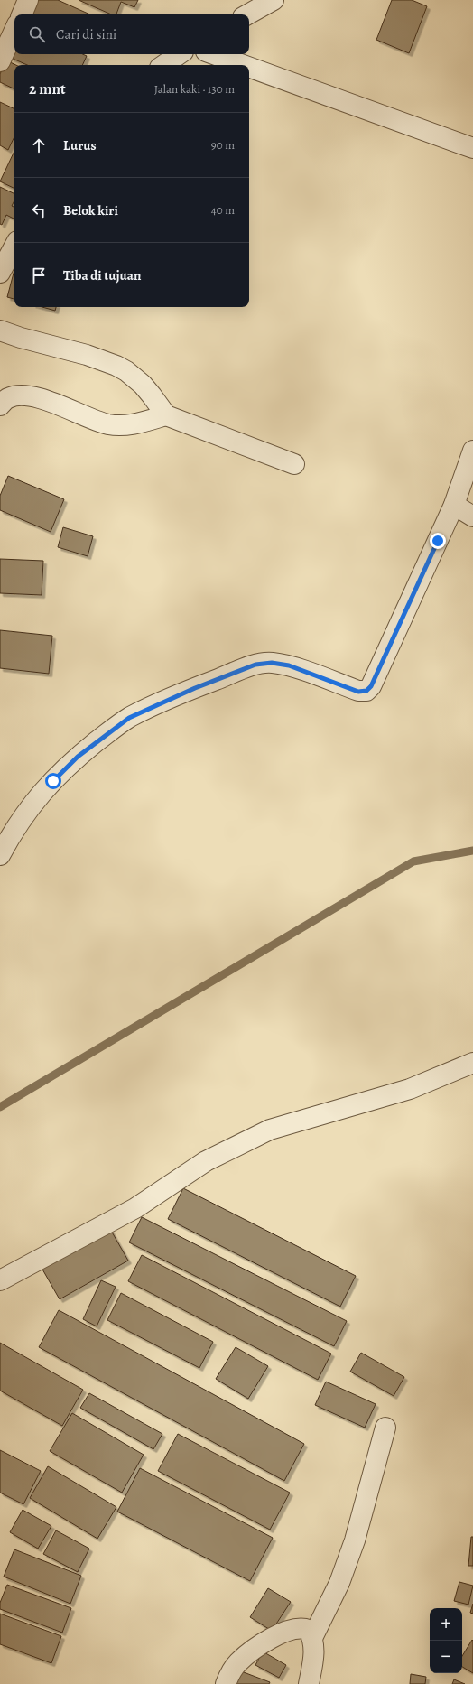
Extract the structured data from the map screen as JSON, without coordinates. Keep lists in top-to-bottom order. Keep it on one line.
{"page":{"search":"Cari di sini","heading":["2 mnt","Jalan kaki · 130 m"],"list":[["Lurus","90 m"],["Belok kiri","40 m"],"Tiba di tujuan"],"map_buttons":["+","−"]}}
